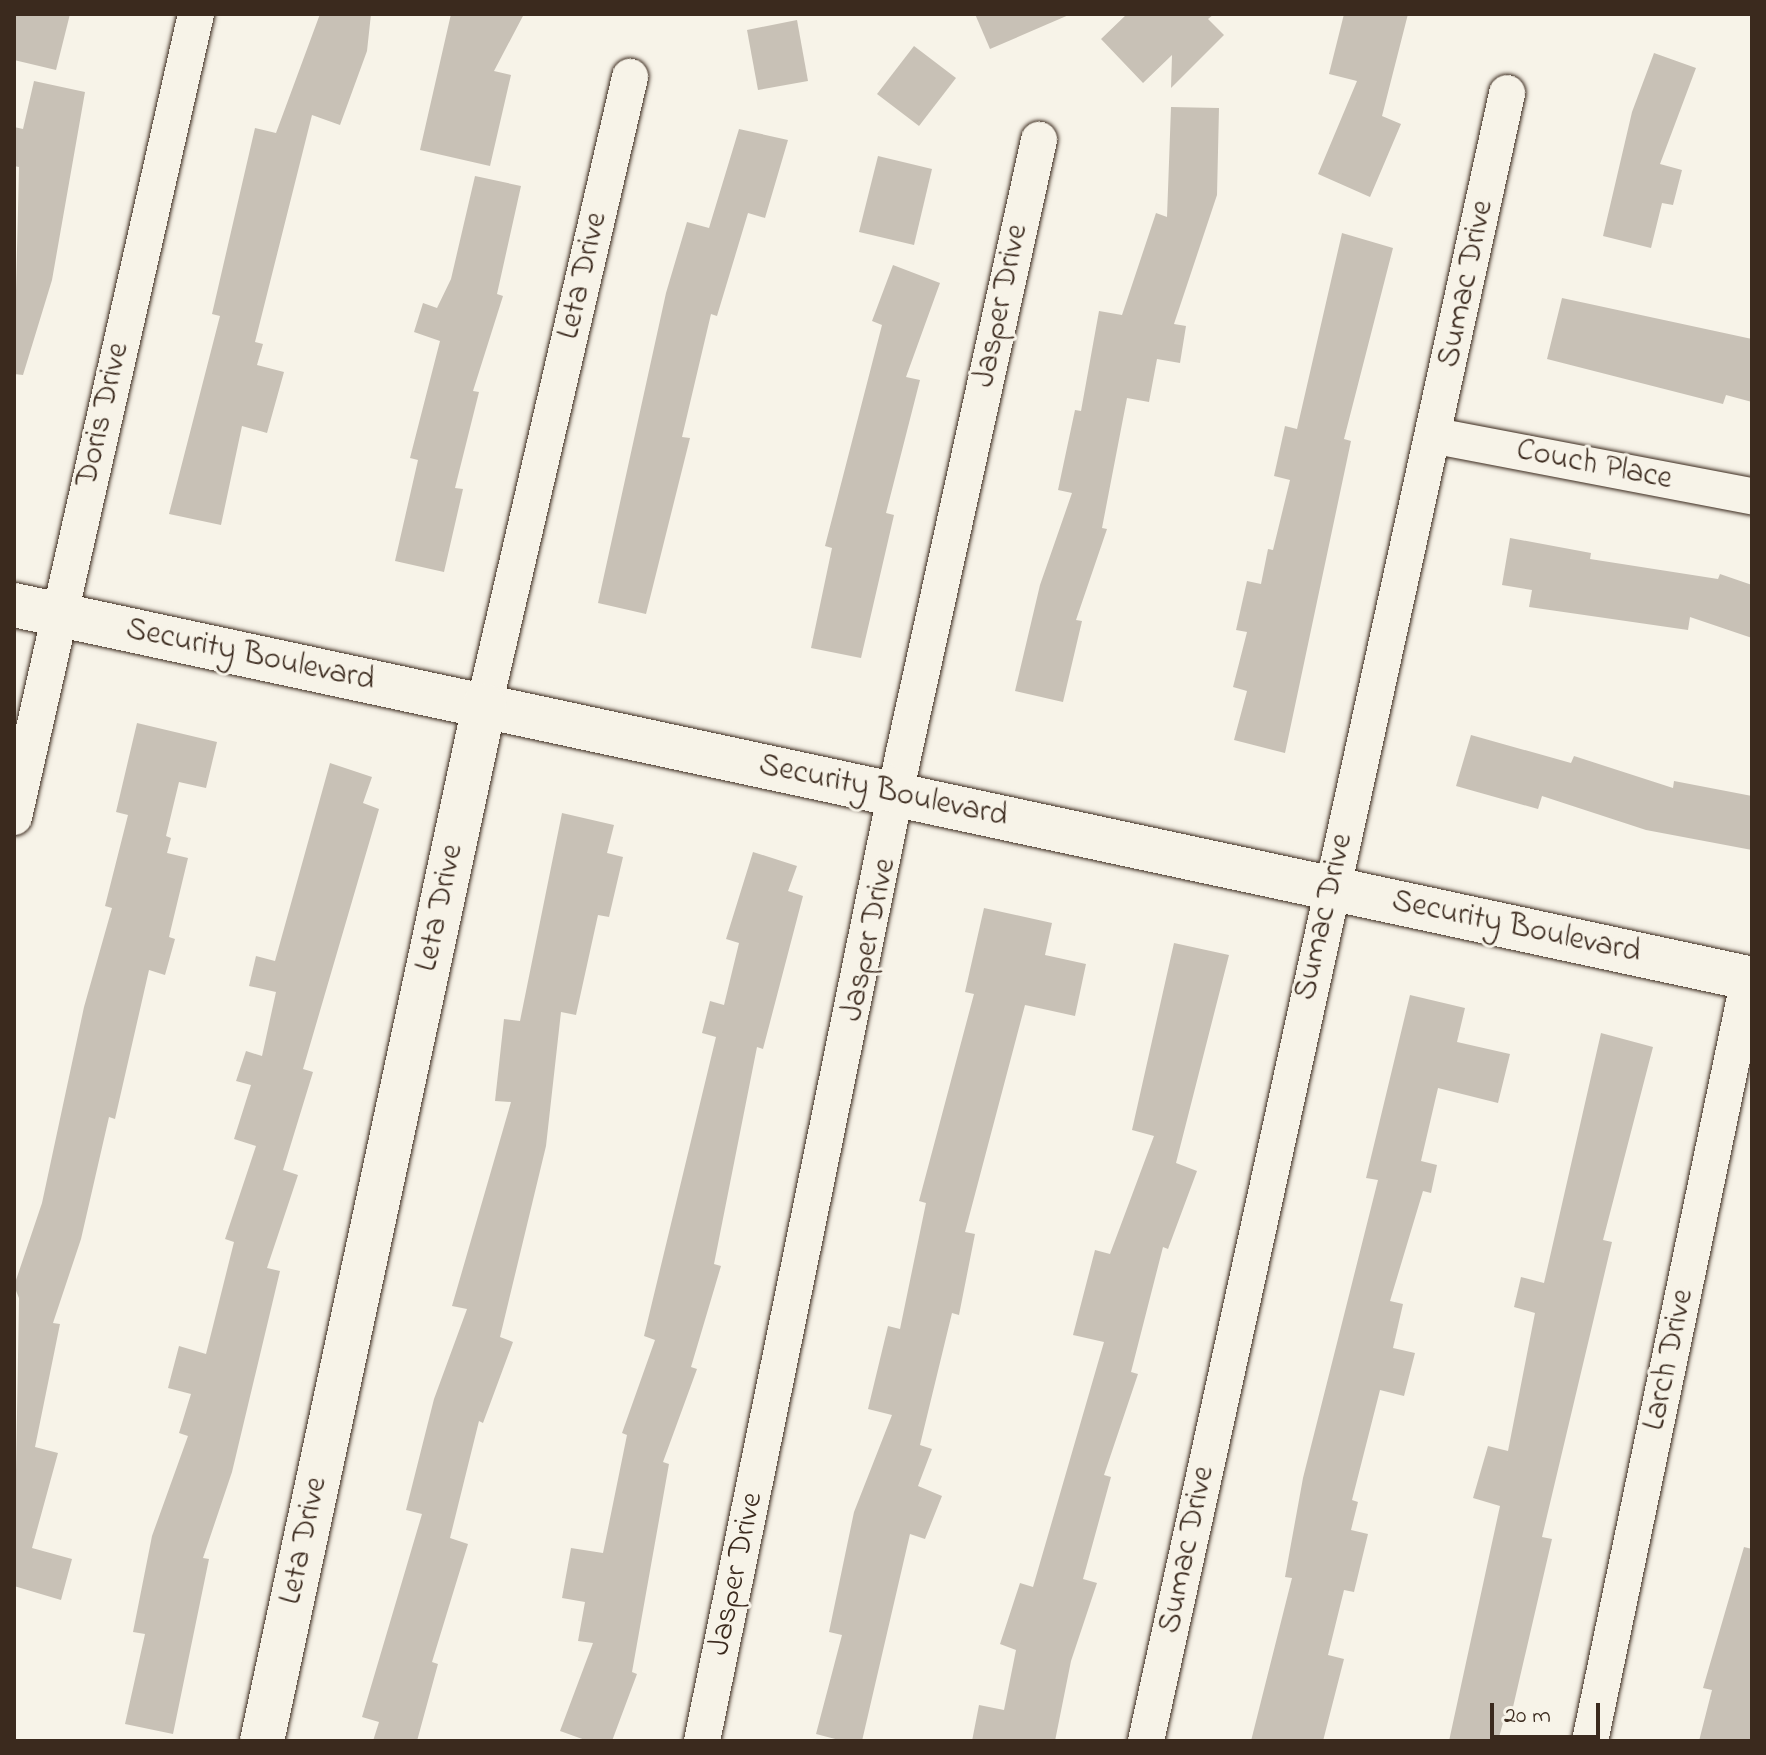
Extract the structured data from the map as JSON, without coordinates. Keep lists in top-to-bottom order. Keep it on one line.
{"streets":{"street":["Leta Drive","Sumac Drive","Jasper Drive","Doris Drive","Couch Place","Security Boulevard","Larch Drive"]},"crossings":[["Leta Drive","Security Boulevard"],["Sumac Drive","Couch Place"],["Sumac Drive","Security Boulevard"],["Jasper Drive","Security Boulevard"],["Doris Drive","Security Boulevard"],["Security Boulevard","Larch Drive"]],"scale_bar":"20 m"}
